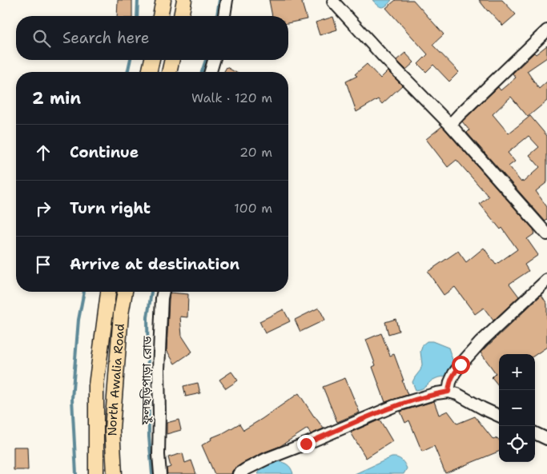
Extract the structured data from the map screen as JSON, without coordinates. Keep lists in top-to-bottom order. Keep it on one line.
{"streets":{"main road":["North Awalia Road"],"street":["ফুলছড়িপাড়া রোড"]},"page":{"search":"Search here","heading":["2 min","Walk · 120 m"],"list":[["Continue","20 m"],["Turn right","100 m"],"Arrive at destination"],"map_buttons":["+","−"]}}
